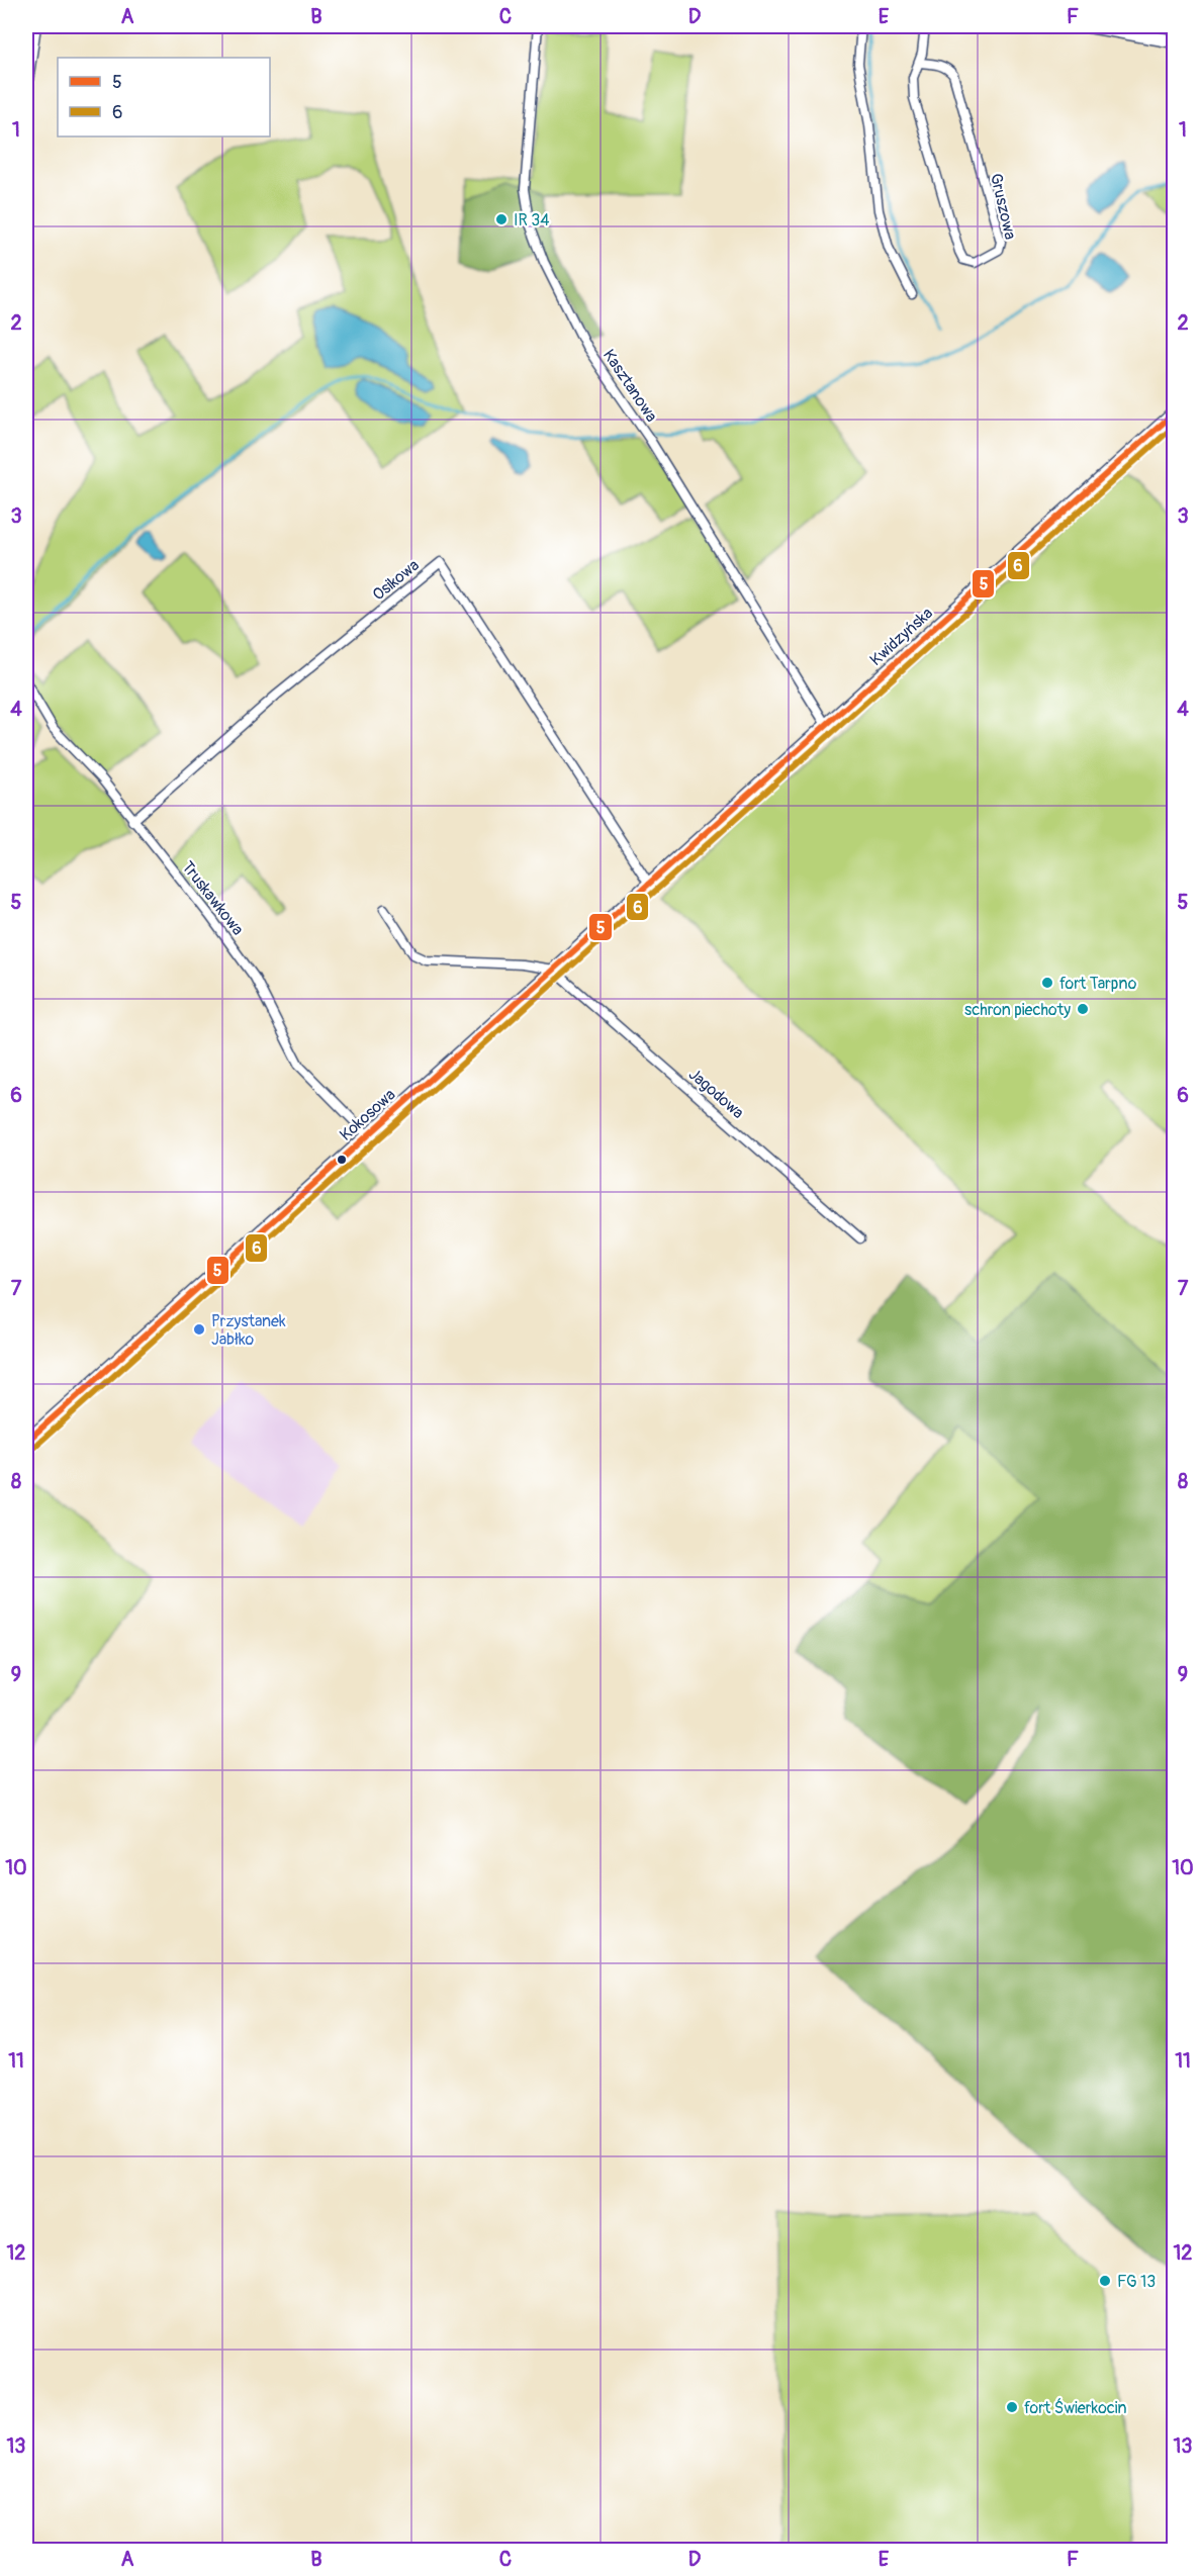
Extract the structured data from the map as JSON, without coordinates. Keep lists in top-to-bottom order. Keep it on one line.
{"streets":{"main road":["Kwidzyńska","Kokosowa"],"street":["Gruszowa","Kasztanowa","Osikowa","Truskawkowa","Jagodowa"]},"crossings":[["Kasztanowa","Kwidzyńska"],["Osikowa","Kwidzyńska"],["Osikowa","Truskawkowa"],["Osikowa","Kokosowa"],["Kwidzyńska","Kokosowa"],["Truskawkowa","Kokosowa"],["Jagodowa","Kokosowa"]],"places":["IR 34","fort Tarpno","schron piechoty","Przystanek Jabłko","FG 13","fort Świerkocin"],"lines":["transit line 5","transit line 6"],"legend":["5","6"],"grid":{"columns":["A","B","C","D","E","F"],"rows":["1","2","3","4","5","6","7","8","9","10","11","12","13"]}}
